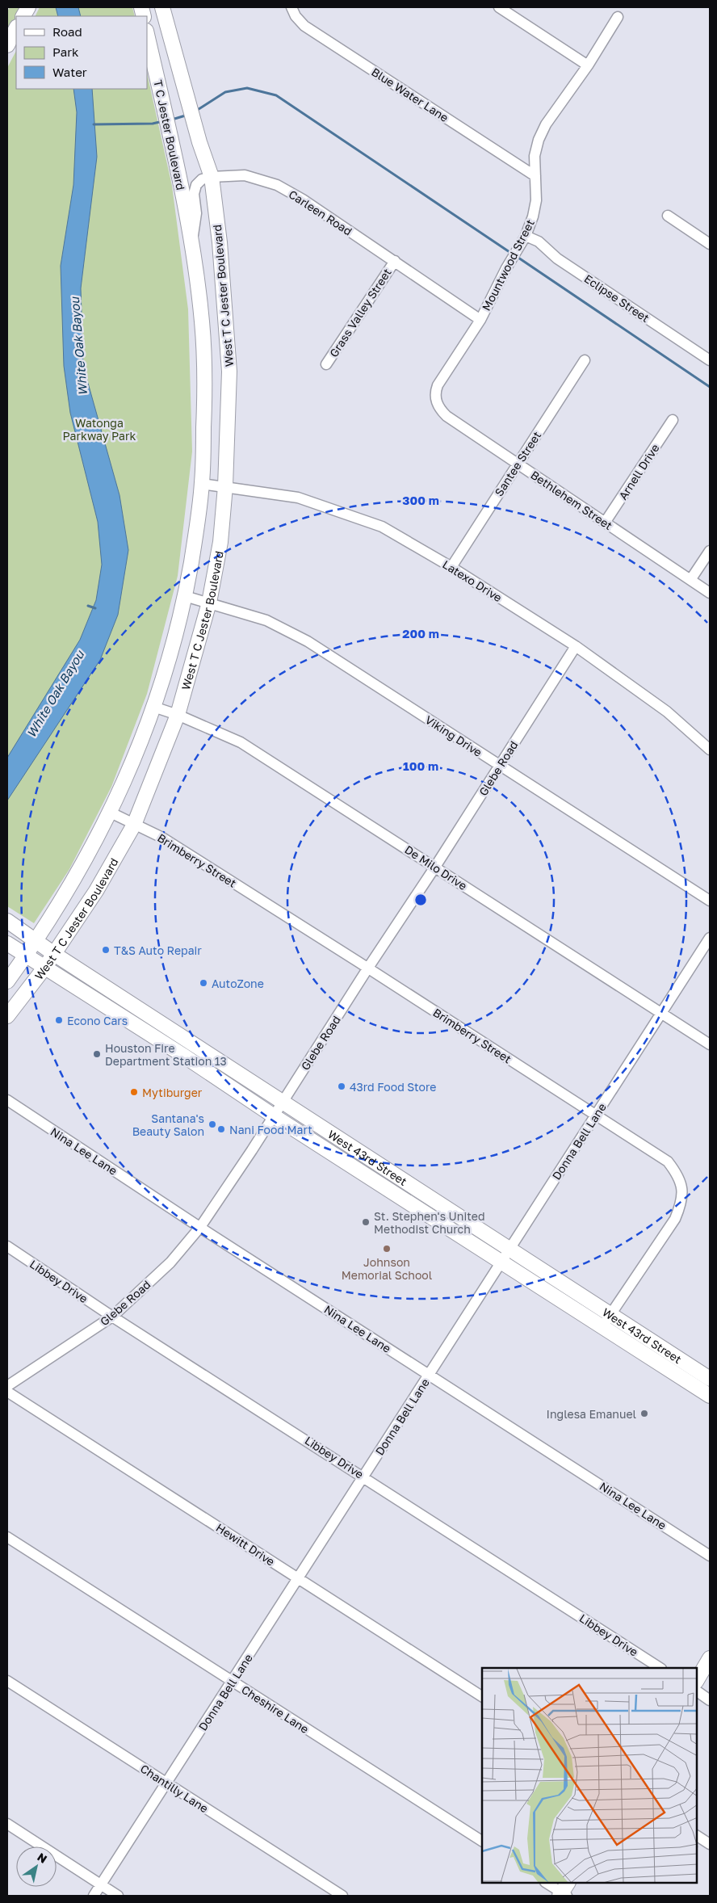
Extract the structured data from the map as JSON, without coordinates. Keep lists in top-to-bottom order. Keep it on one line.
{"streets":{"main road":["T C Jester Boulevard","West T C Jester Boulevard","West 43rd Street"],"street":["Blue Water Lane","Carleen Road","Mountwood Street","Eclipse Street","Grass Valley Street","Santee Street","Arnell Drive","Bethlehem Street","Latexo Drive","Viking Drive","Glebe Road","Brimberry Street","De Milo Drive","Donna Bell Lane","Nina Lee Lane","Libbey Drive","Hewitt Drive","Cheshire Lane","Chantilly Lane"]},"crossings":[["Blue Water Lane","Mountwood Street"],["T C Jester Boulevard","Carleen Road"],["T C Jester Boulevard","West T C Jester Boulevard"],["Carleen Road","Mountwood Street"],["Carleen Road","West T C Jester Boulevard"],["Carleen Road","Grass Valley Street"],["Mountwood Street","Eclipse Street"],["Mountwood Street","Bethlehem Street"],["West T C Jester Boulevard","Latexo Drive"],["West T C Jester Boulevard","Viking Drive"],["West T C Jester Boulevard","Brimberry Street"],["West T C Jester Boulevard","De Milo Drive"],["West T C Jester Boulevard","West 43rd Street"],["Santee Street","Bethlehem Street"],["Santee Street","Latexo Drive"],["Arnell Drive","Bethlehem Street"],["Latexo Drive","Glebe Road"],["Viking Drive","Glebe Road"],["Glebe Road","Brimberry Street"],["Glebe Road","De Milo Drive"],["Glebe Road","Nina Lee Lane"],["Glebe Road","West 43rd Street"],["Glebe Road","Libbey Drive"],["Brimberry Street","Donna Bell Lane"],["Brimberry Street","West 43rd Street"],["De Milo Drive","Donna Bell Lane"],["Donna Bell Lane","Nina Lee Lane"],["Donna Bell Lane","West 43rd Street"],["Donna Bell Lane","Libbey Drive"],["Donna Bell Lane","Hewitt Drive"],["Donna Bell Lane","Cheshire Lane"],["Donna Bell Lane","Chantilly Lane"]],"water":["White Oak Bayou"],"parks":["Watonga Parkway Park"],"places":["T&S Auto Repair","AutoZone","Econo Cars","Houston Fire Department Station 13","43rd Food Store","Mytiburger","Santana's Beauty Salon","Nani Food Mart","St. Stephen's United Methodist Church","Johnson Memorial School","Inglesa Emanuel"],"legend":["Road","Park","Water"],"north":"top right","rings":["300 m","200 m","100 m"]}
